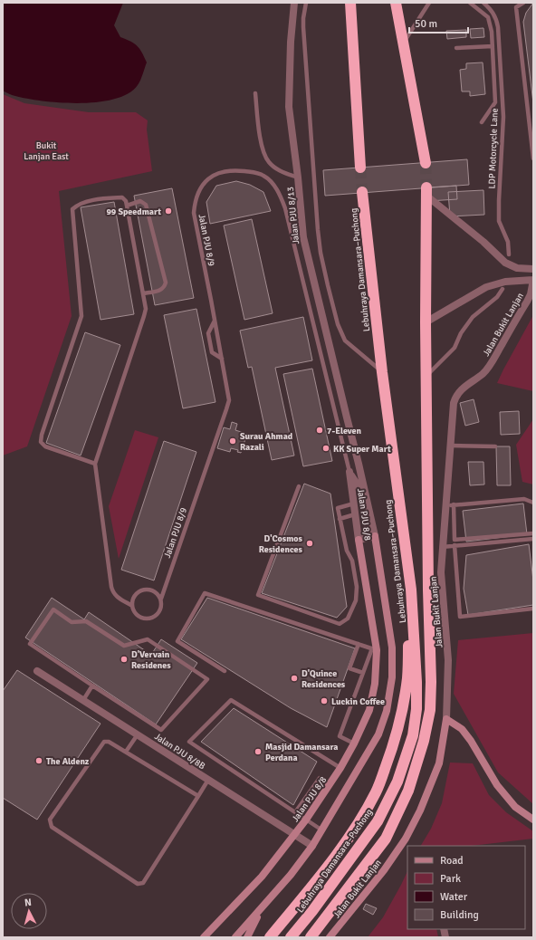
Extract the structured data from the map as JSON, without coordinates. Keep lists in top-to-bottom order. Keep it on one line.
{"streets":{"highway":["Lebuhraya Damansara–Puchong"],"street":["Jalan PJU 8/13","Jalan Bukit Lanjan","Jalan PJU 8/8","Jalan PJU 8/8B"],"lane":["LDP Motorcycle Lane","Jalan PJU 8/9"]},"crossings":[["Jalan PJU 8/13","Jalan PJU 8/8"],["Jalan PJU 8/9","Jalan PJU 8/8"],["Jalan PJU 8/8","Jalan PJU 8/8B"]],"parks":["Bukit Lanjan East"],"places":["99 Speedmart","7-Eleven","Surau Ahmad Razali","KK Super Mart","D'Cosmos Residences","D'Vervain Residenes","D'Quince Residences","Luckin Coffee","Masjid Damansara Perdana","The Aldenz"],"legend":["Road","Park","Water","Building"],"scale_bar":"50 m","north":"top"}
